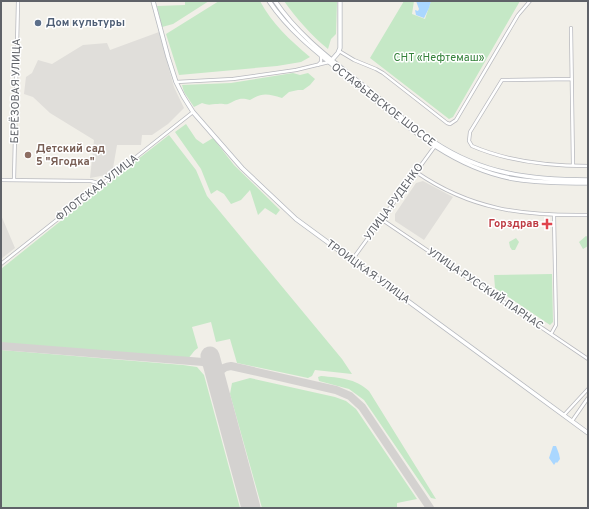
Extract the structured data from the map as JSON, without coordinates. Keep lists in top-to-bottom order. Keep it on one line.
{"streets":{"street":["БЕРЁЗОВАЯ УЛИЦА","ОСТАФЬЕВСКОЕ ШОССЕ","ФЛОТСКАЯ УЛИЦА","УЛИЦА РУДЕНКО","ТРОИЦКАЯ УЛИЦА","УЛИЦА РУССКИЙ ПАРНАС"]},"crossings":[["ОСТАФЬЕВСКОЕ ШОССЕ","УЛИЦА РУДЕНКО"],["ФЛОТСКАЯ УЛИЦА","ТРОИЦКАЯ УЛИЦА"],["УЛИЦА РУДЕНКО","ТРОИЦКАЯ УЛИЦА"],["УЛИЦА РУДЕНКО","УЛИЦА РУССКИЙ ПАРНАС"]],"parks":["СНТ «Нефтемаш»"],"places":{"other":["Дом культуры","Детский сад 5 \"Ягодка\""],"health":["Горздрав"]}}
